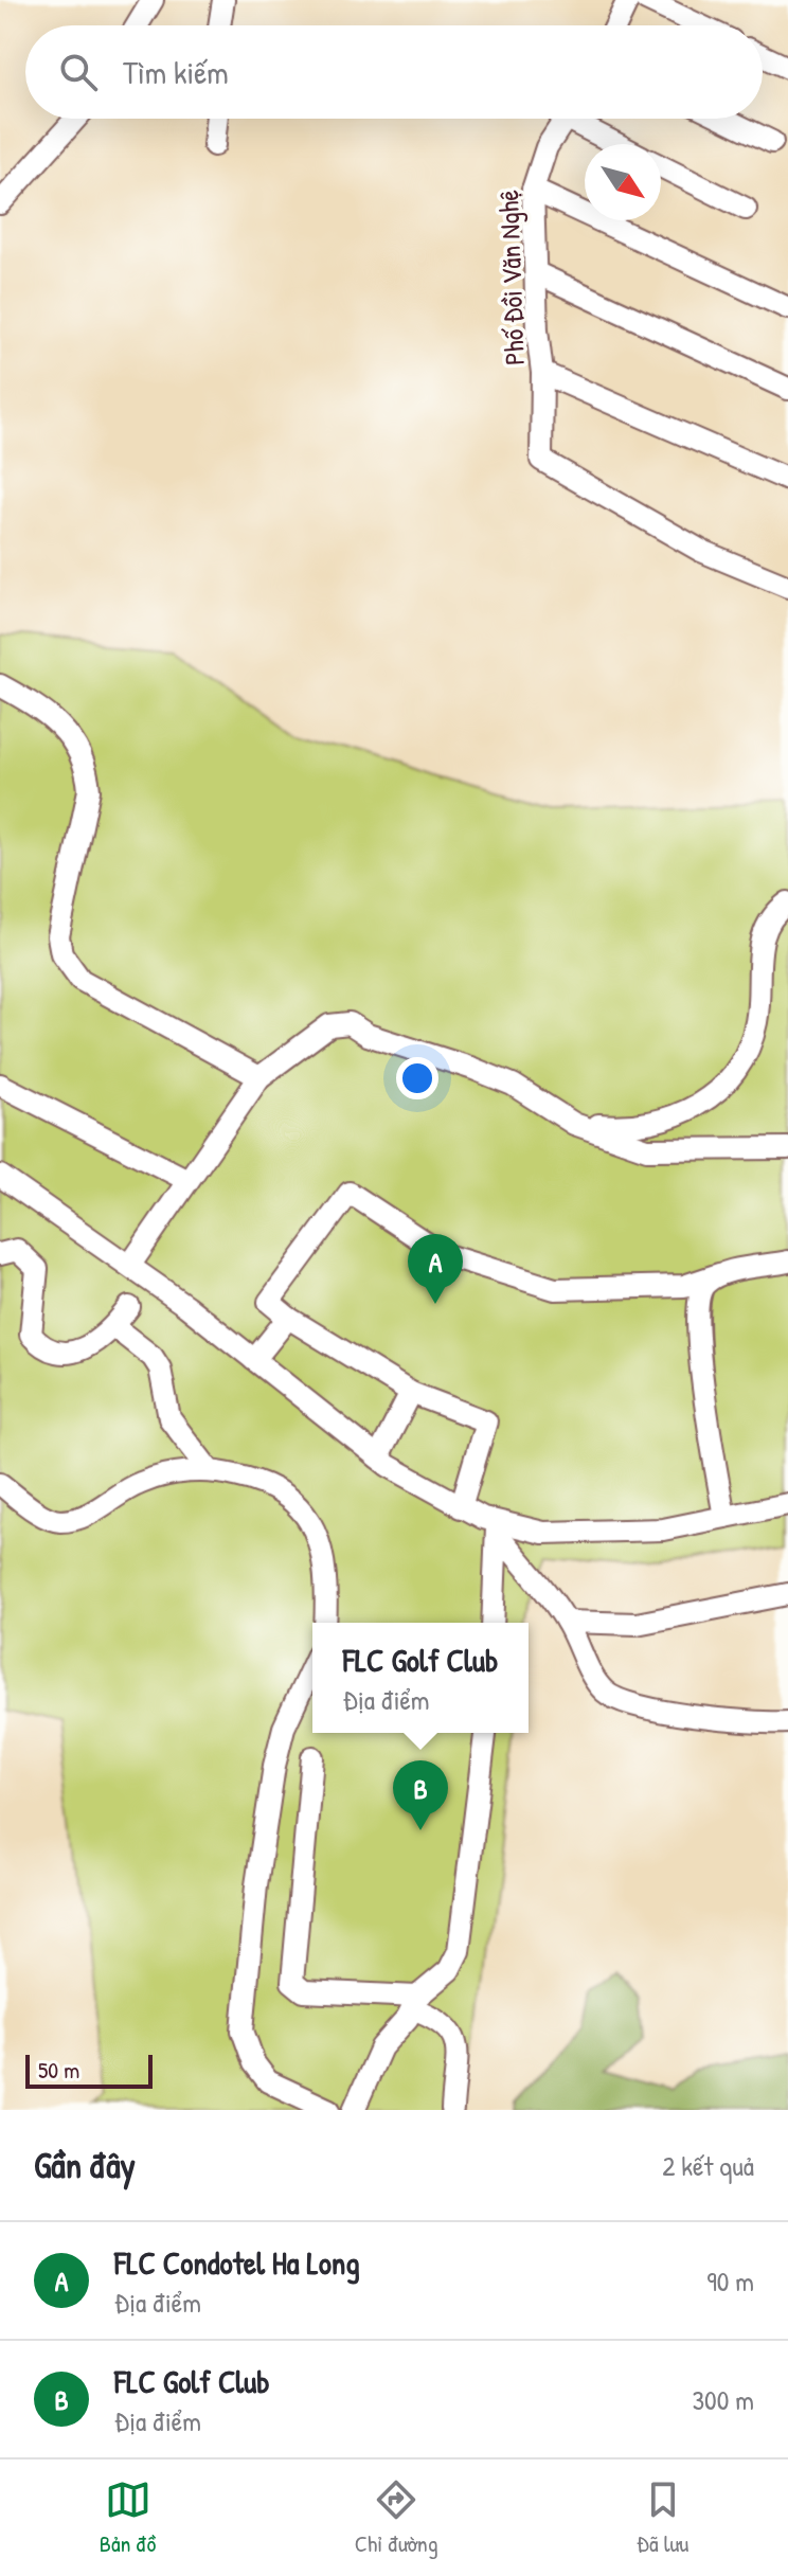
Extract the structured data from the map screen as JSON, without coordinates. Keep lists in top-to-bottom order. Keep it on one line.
{"streets":{"street":["Phố Đồi Văn Nghệ"]},"scale_bar":"50 m","north":"bottom right","page":{"search":"Tìm kiếm","pins":["A","B"],"popup":["FLC Golf Club","Địa điểm"],"scale":"50 m","heading":["Gần đây","2 kết quả"],"list":[{"mark":"A","name":"FLC Condotel Ha Long","note":"Địa điểm","value":"90 m"},{"mark":"B","name":"FLC Golf Club","note":"Địa điểm","value":"300 m"}],"nav":["Bản đồ","Chỉ đường","Đã lưu"]}}
